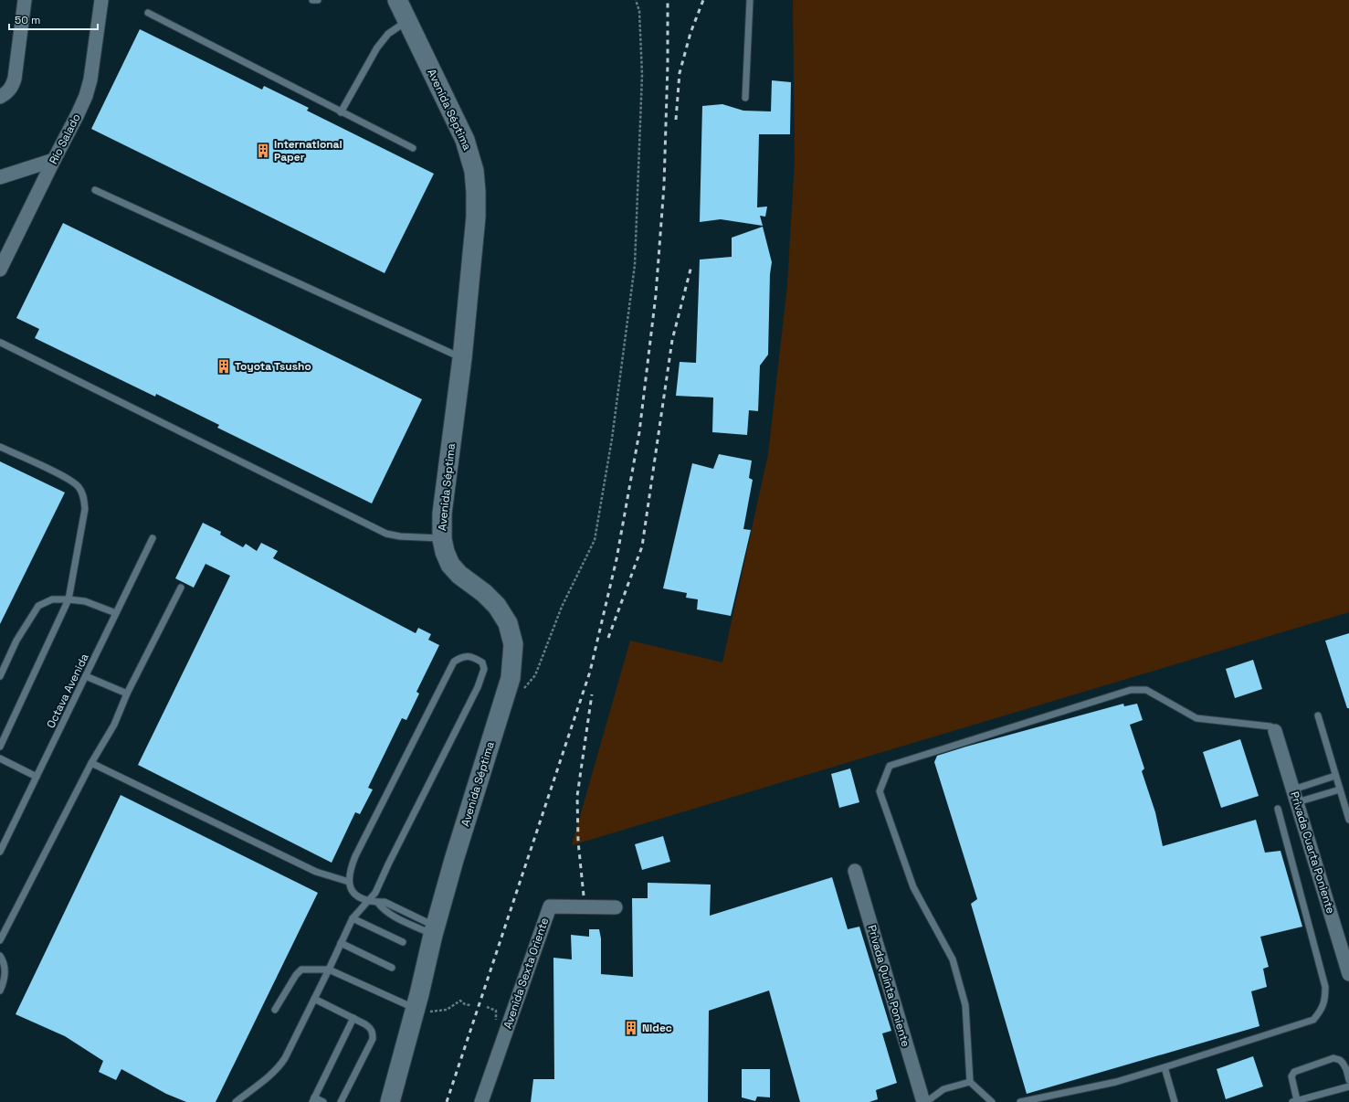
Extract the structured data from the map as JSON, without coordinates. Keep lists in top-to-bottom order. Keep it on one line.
{"streets":{"street":["Avenida Séptima","Río Salado","Privada Cuarta Poniente","Avenida Sexta Oriente","Privada Quinta Poniente"],"lane":["Octava Avenida"]},"places":{"building":["International Paper","Toyota Tsusho","Nidec"]},"scale_bar":"50 m"}
